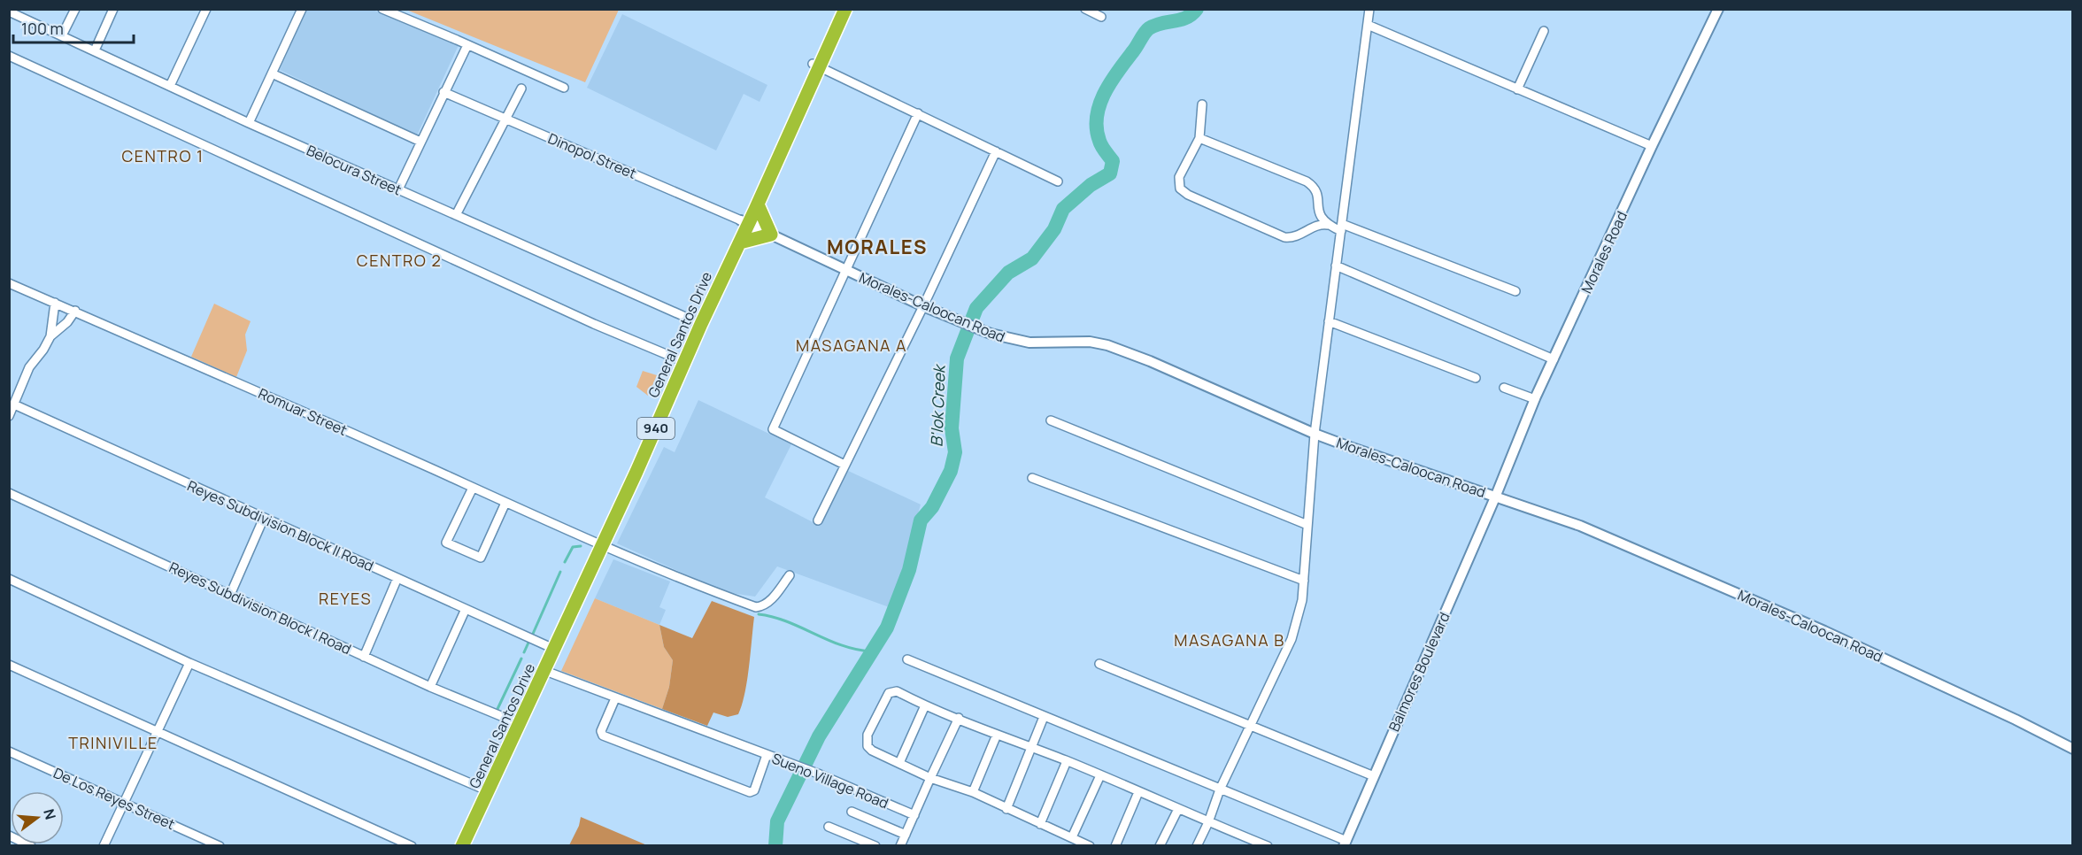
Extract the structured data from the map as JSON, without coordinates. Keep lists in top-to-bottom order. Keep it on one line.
{"streets":{"highway":["General Santos Drive","940"],"street":["Dinopol Street","Belocura Street","Morales Road","Morales-Caloocan Road","Romuar Street","Reyes Subdivision Block II Road","Reyes Subdivision Block I Road","Balmores Boulevard","Sueno Village Road","De Los Reyes Street"]},"crossings":[["Dinopol Street","Morales-Caloocan Road"],["Dinopol Street","General Santos Drive"],["Belocura Street","General Santos Drive"],["Morales Road","Morales-Caloocan Road"],["Morales Road","Balmores Boulevard"],["Morales-Caloocan Road","General Santos Drive"],["Morales-Caloocan Road","Balmores Boulevard"],["General Santos Drive","Romuar Street"],["General Santos Drive","Reyes Subdivision Block II Road"],["General Santos Drive","Reyes Subdivision Block I Road"],["General Santos Drive","Sueno Village Road"]],"districts":["CENTRO 1","MORALES","CENTRO 2","MASAGANA A","REYES","MASAGANA B","TRINIVILLE"],"water":["B'lok Creek"],"scale_bar":"100 m","north":"right"}
